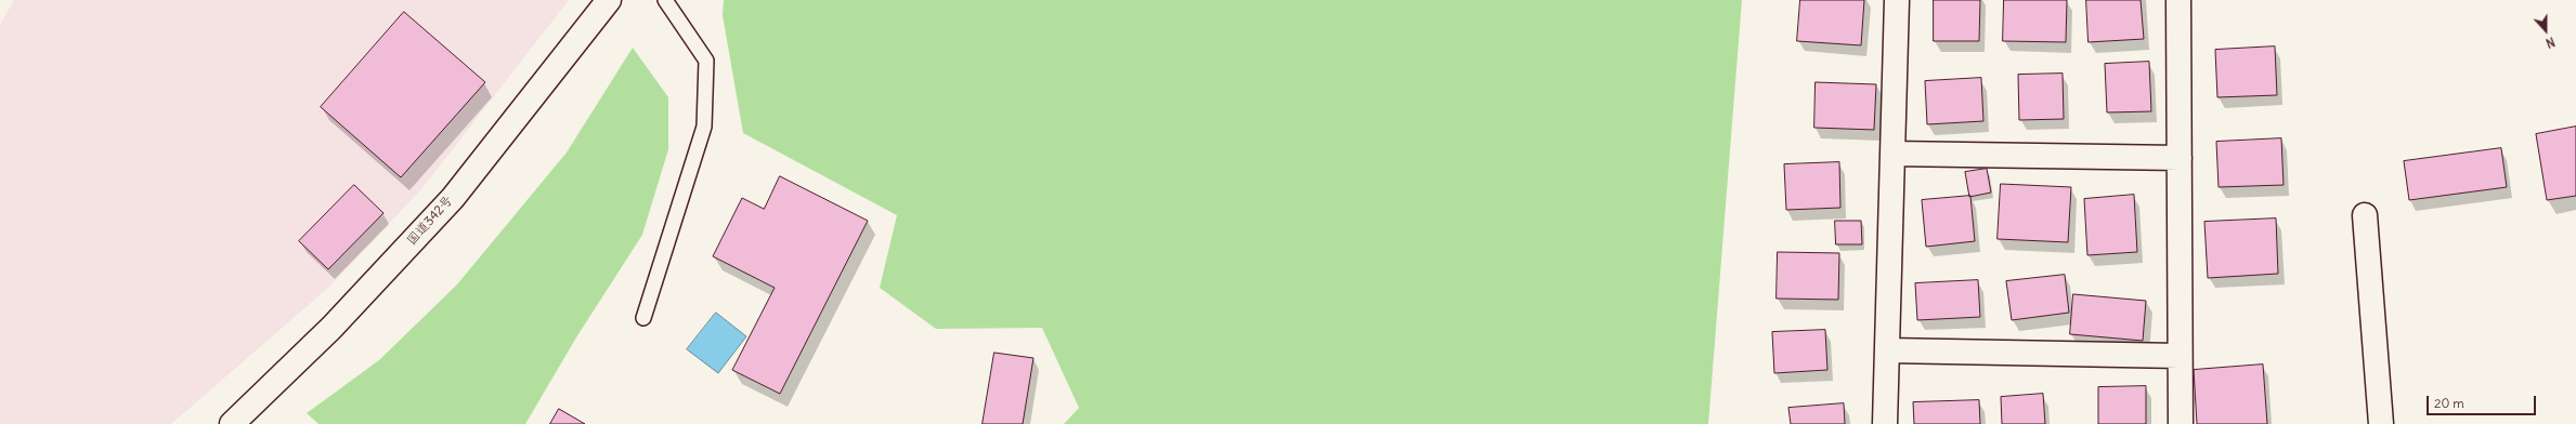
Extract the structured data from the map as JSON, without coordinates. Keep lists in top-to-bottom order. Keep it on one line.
{"streets":{"main road":["国道342号"]},"scale_bar":"20 m","north":"bottom"}
